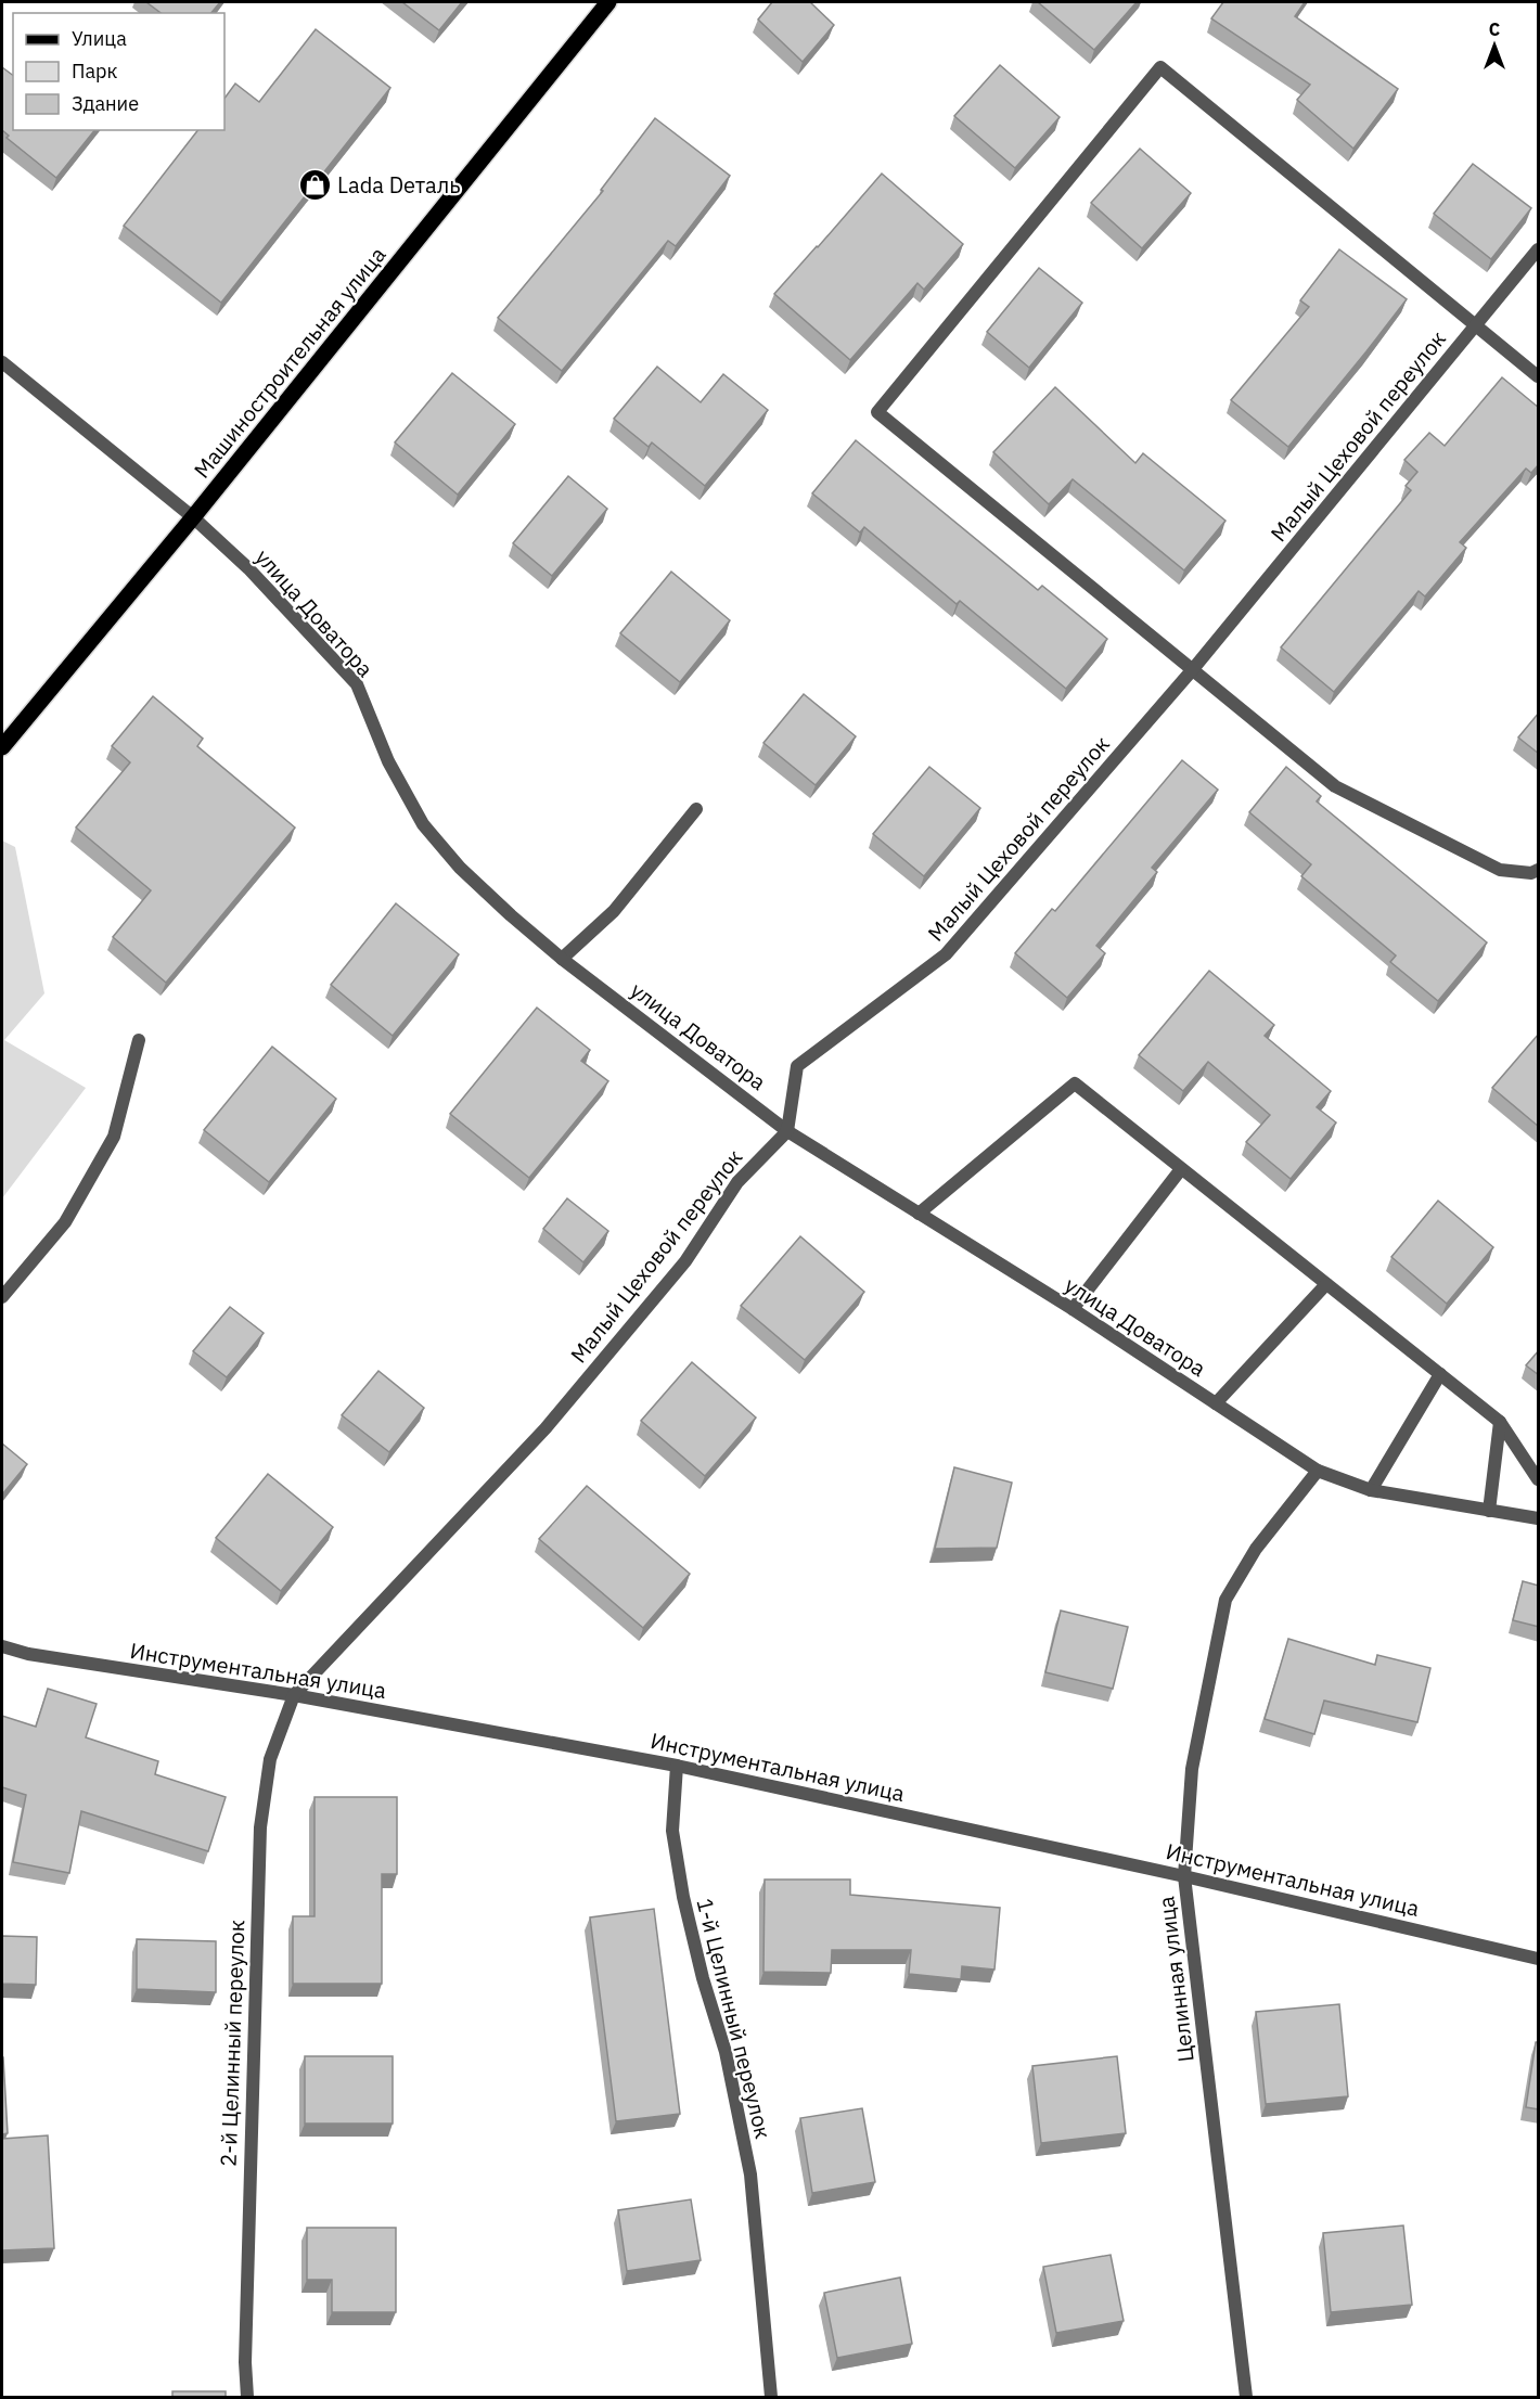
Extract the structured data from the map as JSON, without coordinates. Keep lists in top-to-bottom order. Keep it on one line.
{"streets":{"main road":["Машиностроительная улица"],"street":["Малый Цеховой переулок","улица Доватора","Инструментальная улица","Целинная улица","1-й Целинный переулок","2-й Целинный переулок"]},"crossings":[["Машиностроительная улица","улица Доватора"],["Малый Цеховой переулок","улица Доватора"],["Малый Цеховой переулок","Инструментальная улица"],["Малый Цеховой переулок","2-й Целинный переулок"],["улица Доватора","Целинная улица"],["Инструментальная улица","Целинная улица"],["Инструментальная улица","1-й Целинный переулок"],["Инструментальная улица","2-й Целинный переулок"]],"places":{"shop":["Lada Dеталь"]},"legend":["Улица","Парк","Здание"],"north":"top"}
